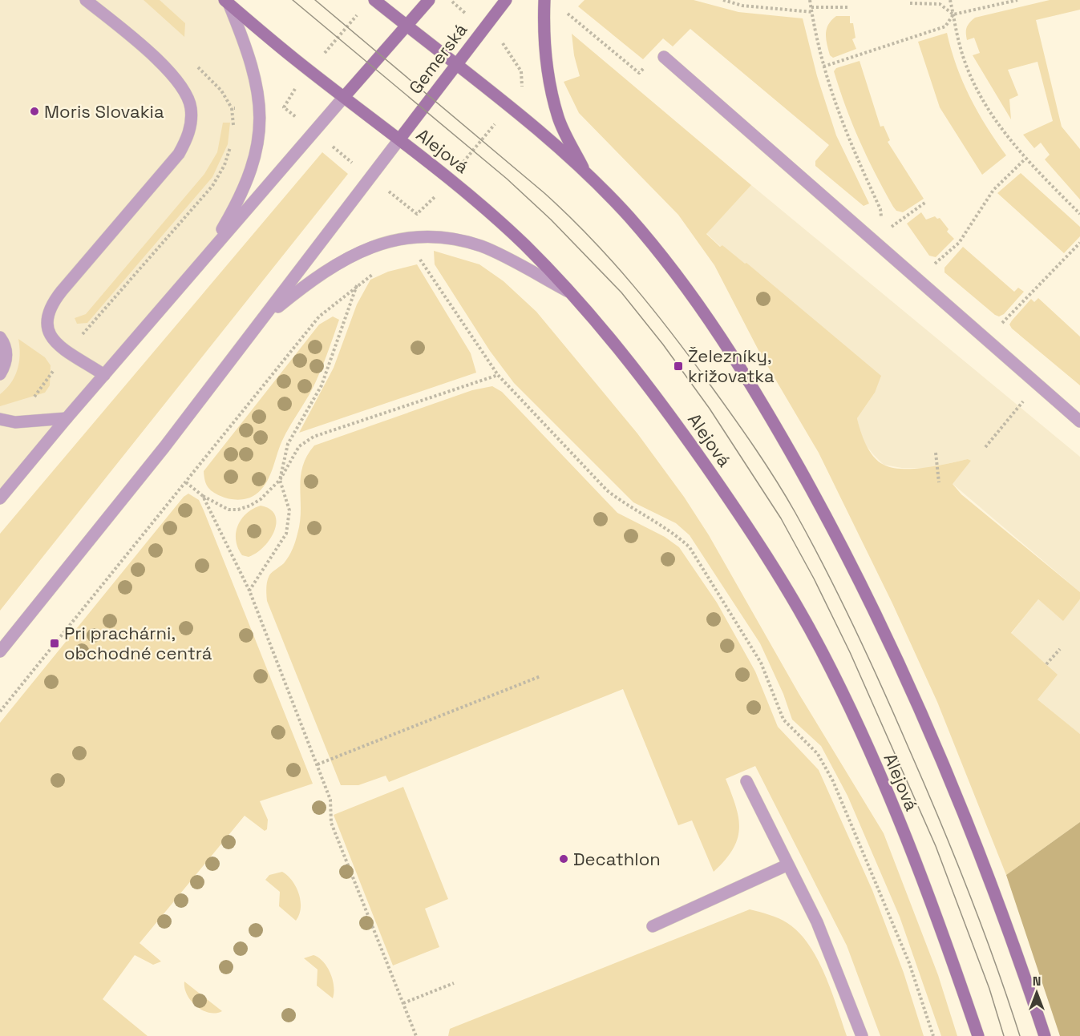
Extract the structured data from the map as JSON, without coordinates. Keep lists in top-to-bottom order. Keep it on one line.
{"streets":{"street":["Gemerská","Alejová"]},"crossings":[["Gemerská","Alejová"]],"places":{"other":["Moris Slovakia","Decathlon"],"transit":["Železníky, križovatka","Pri prachárni, obchodné centrá"]},"north":"top"}
